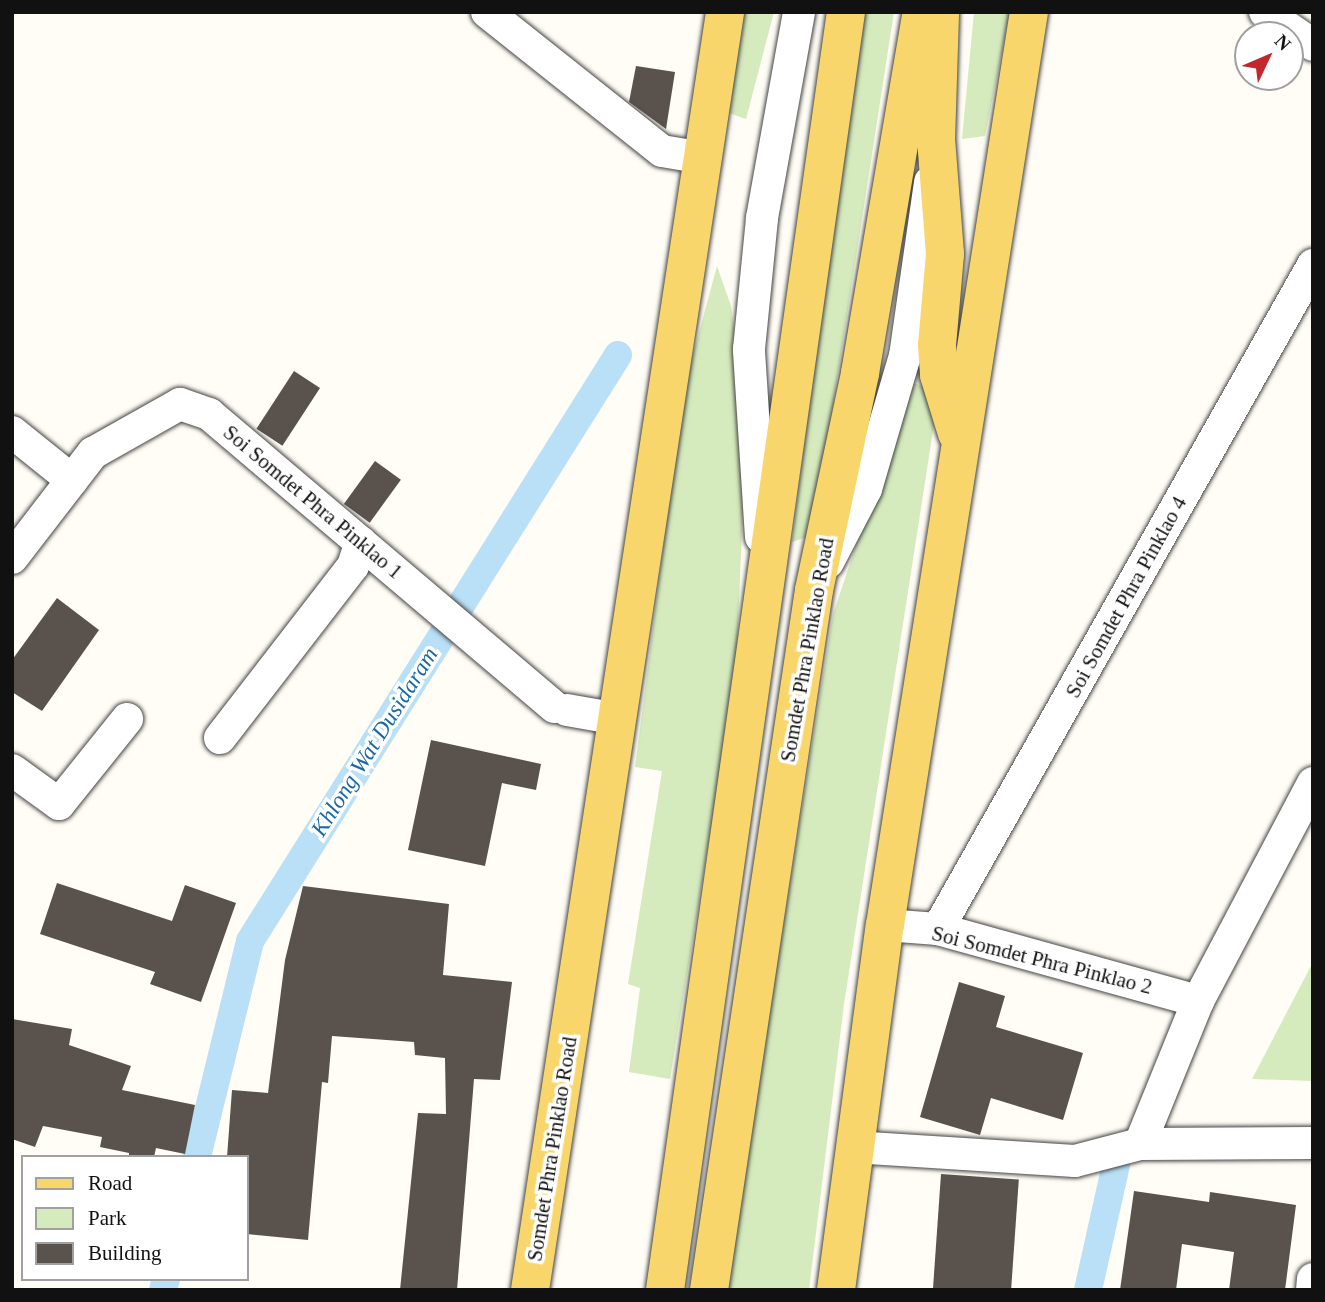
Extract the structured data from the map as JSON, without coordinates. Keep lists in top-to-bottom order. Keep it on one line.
{"streets":{"main road":["Somdet Phra Pinklao Road"],"street":["Soi Somdet Phra Pinklao 1","Soi Somdet Phra Pinklao 4","Soi Somdet Phra Pinklao 2"]},"crossings":[["Soi Somdet Phra Pinklao 1","Somdet Phra Pinklao Road"],["Soi Somdet Phra Pinklao 4","Soi Somdet Phra Pinklao 2"]],"water":["Khlong Wat Dusidaram"],"legend":["Road","Park","Building"],"north":"top right"}
